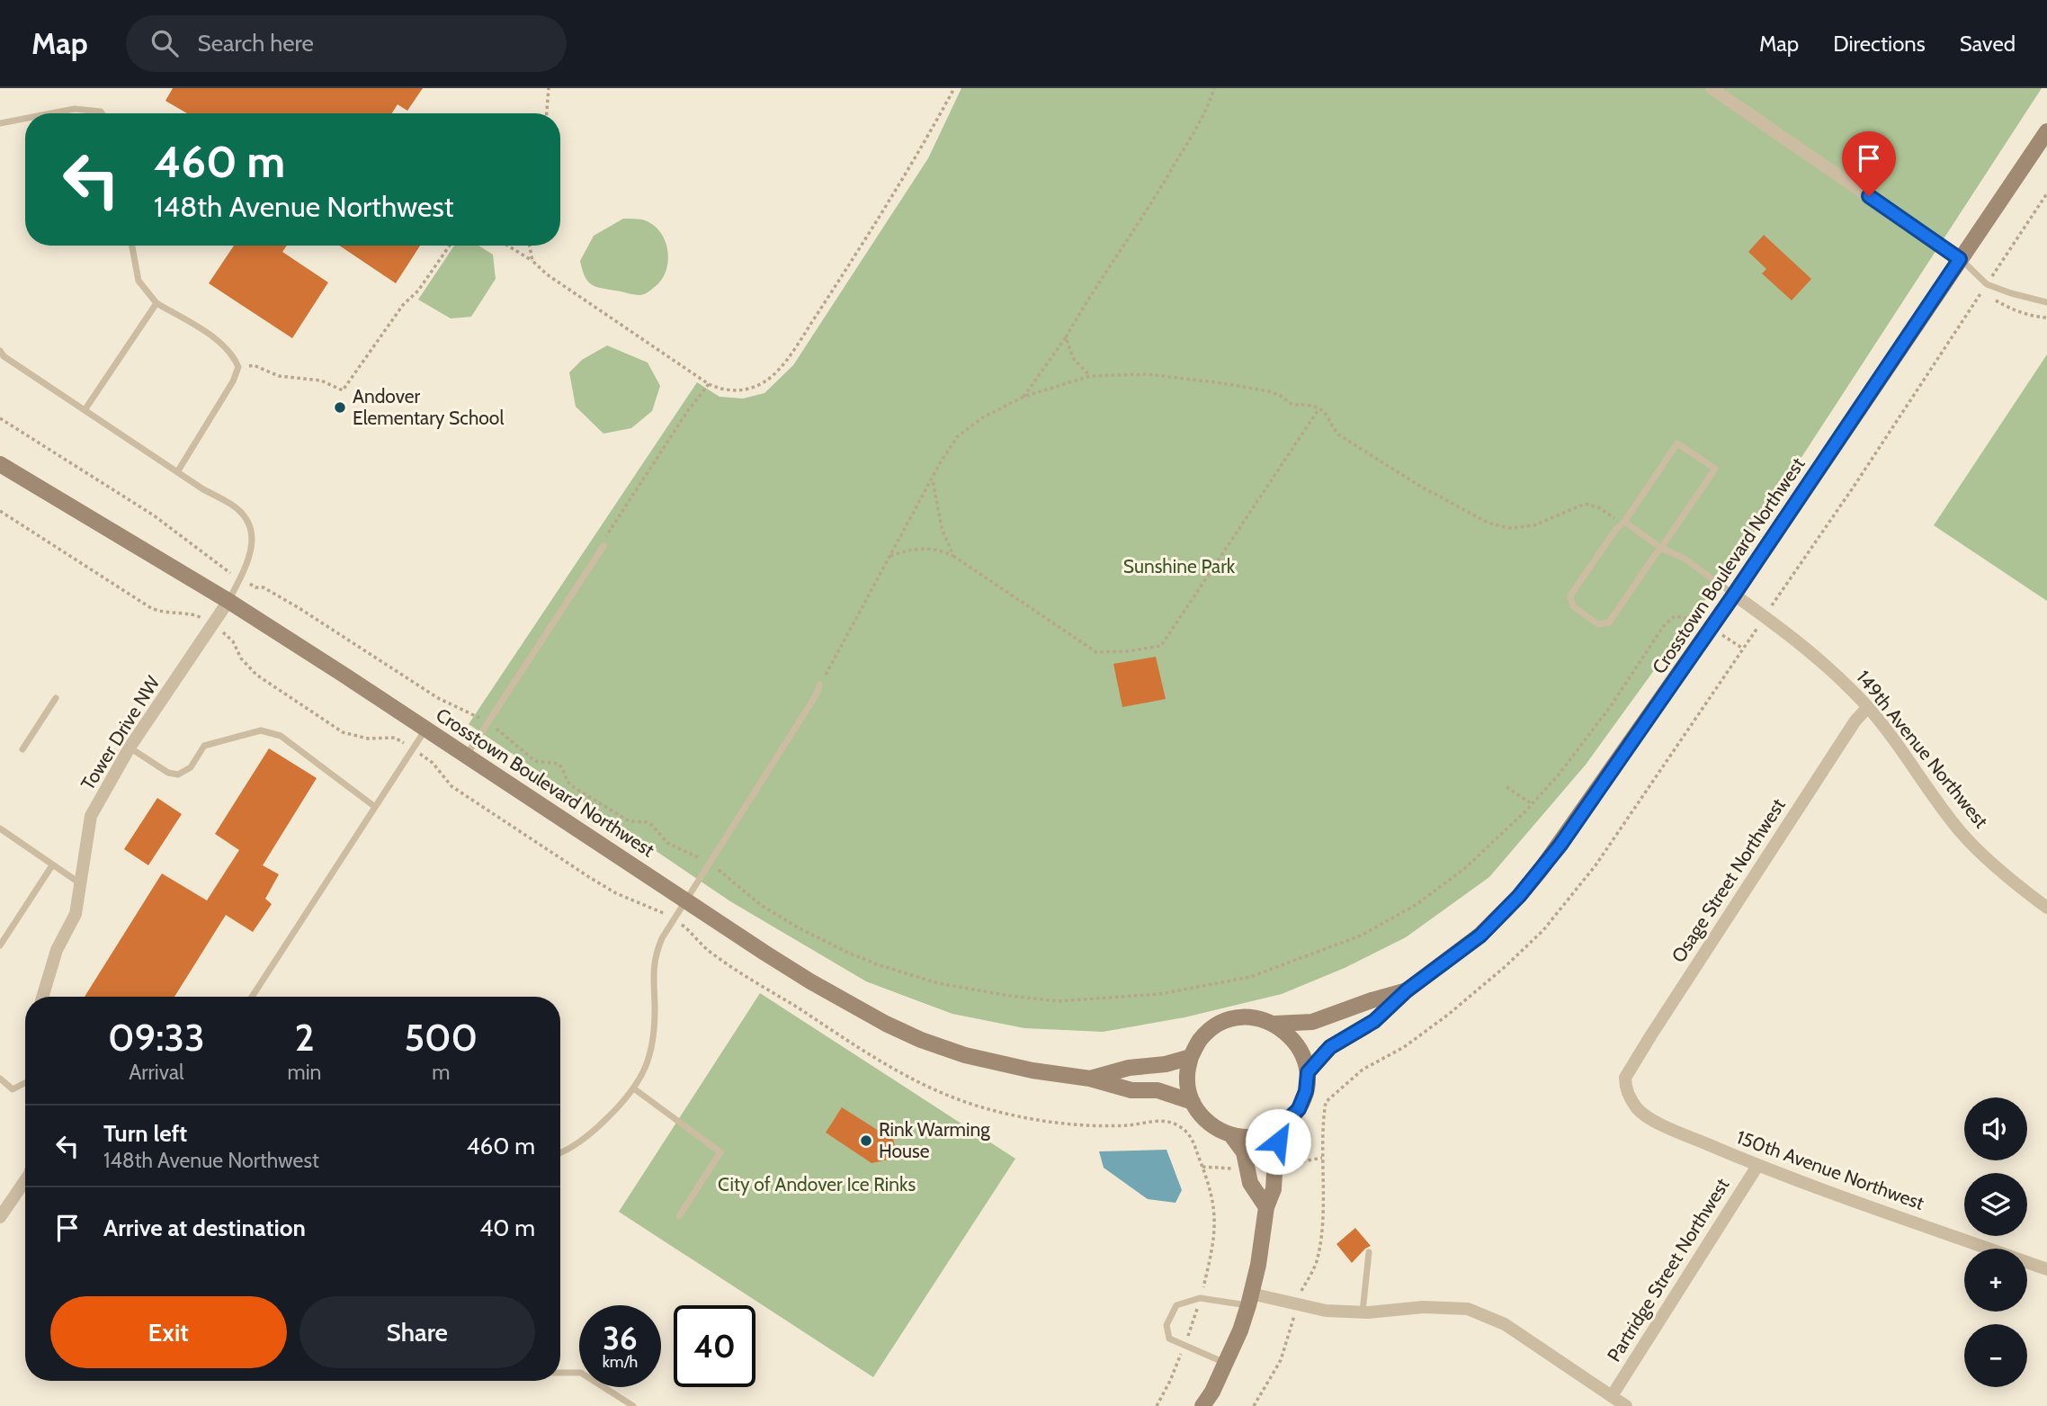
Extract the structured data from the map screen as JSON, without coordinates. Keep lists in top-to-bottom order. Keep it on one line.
{"streets":{"street":["Crosstown Boulevard Northwest","Tower Drive NW","149th Avenue Northwest","Osage Street Northwest","150th Avenue Northwest","Partridge Street Northwest"]},"crossings":[["Crosstown Boulevard Northwest","Tower Drive NW"],["Crosstown Boulevard Northwest","149th Avenue Northwest"],["149th Avenue Northwest","Osage Street Northwest"],["Osage Street Northwest","150th Avenue Northwest"],["150th Avenue Northwest","Partridge Street Northwest"]],"parks":["Sunshine Park","City of Andover Ice Rinks"],"places":["Andover Elementary School","Rink Warming House"],"page":{"header":"Map","search":"Search here","nav":["Map","Directions","Saved"],"turn":["460 m","148th Avenue Northwest"],"eta":["09:33","Arrival","2","min","500","m"],"map_buttons":["+","−"],"list":[{"name":"Turn left","note":"148th Avenue Northwest","value":"460 m"},{"name":"Arrive at destination","value":"40 m"}],"buttons":["Exit","Share"],"speed":"36 km/h","limit":"40"}}
